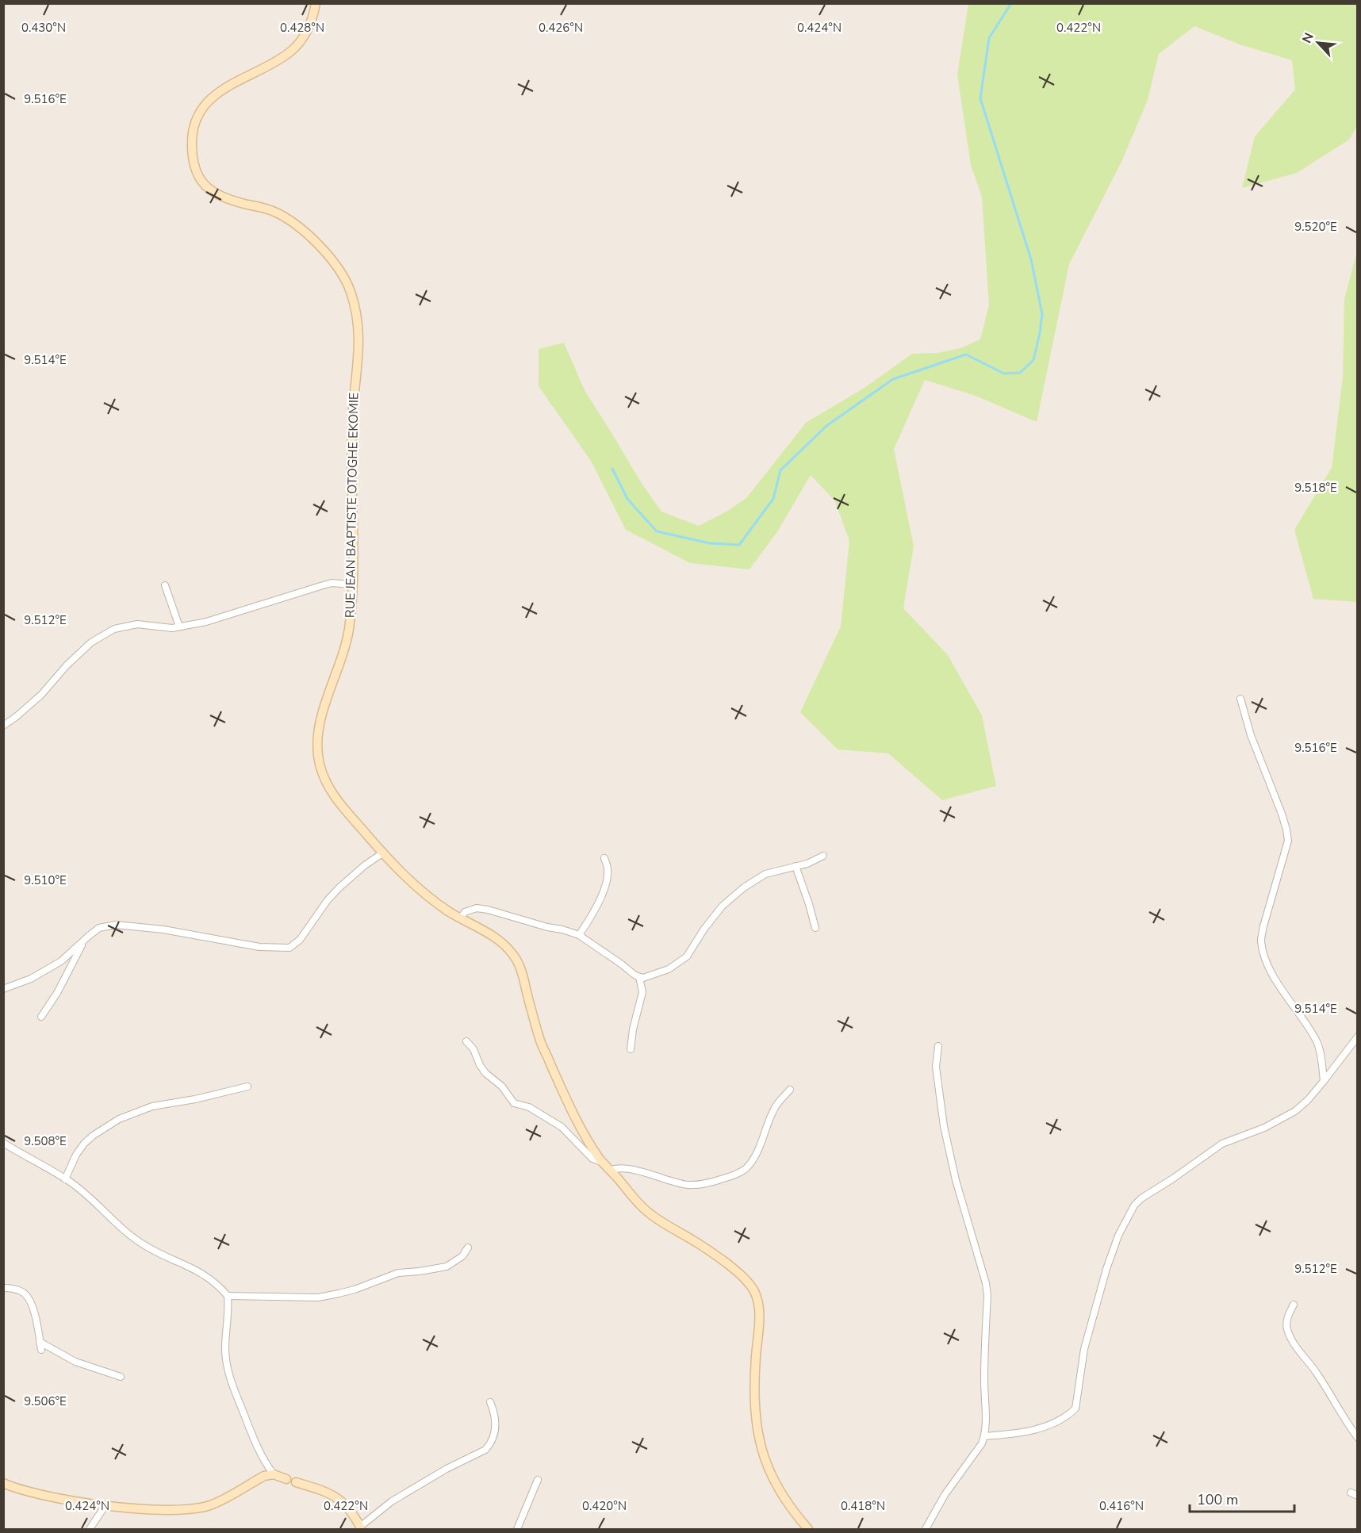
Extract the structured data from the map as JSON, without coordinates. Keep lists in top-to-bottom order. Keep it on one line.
{"streets":{"street":["RUE JEAN BAPTISTE OTOGHE EKOMIE"]},"scale_bar":"100 m","north":"top left","coordinates":["0.430°N","0.428°N","0.426°N","0.424°N","0.422°N","9.516°E","9.520°E","9.514°E","9.518°E","9.512°E","9.510°E","9.508°E","9.506°E","0.420°N","0.418°N","0.416°N"]}
